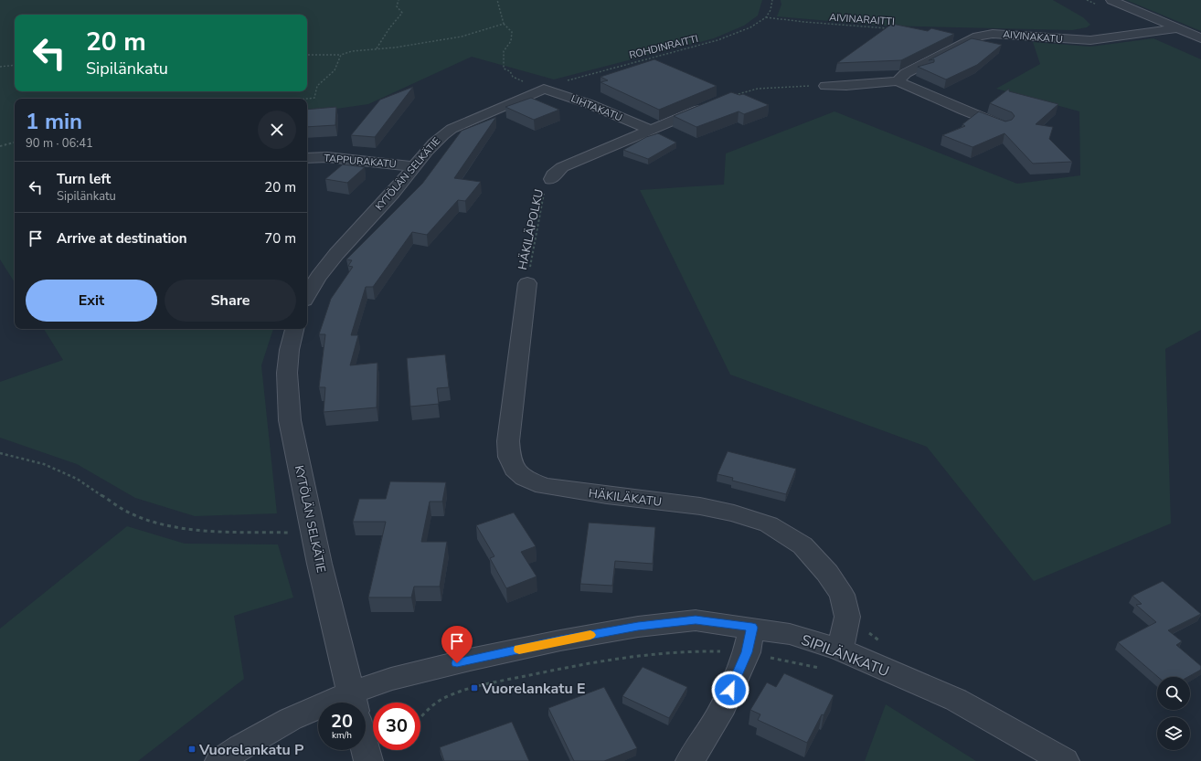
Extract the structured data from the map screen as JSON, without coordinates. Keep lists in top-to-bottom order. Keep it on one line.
{"streets":{"street":["AIVINAKATU","LIHTAKATU","TAPPURAKATU","KYTÖLÄN SELKÄTIE","HÄKILÄKATU","SIPILÄNKATU"],"path":["AIVINARAITTI","ROHDINRAITTI","HÄKILÄPOLKU"]},"crossings":[["AIVINARAITTI","ROHDINRAITTI"],["ROHDINRAITTI","LIHTAKATU"],["ROHDINRAITTI","KYTÖLÄN SELKÄTIE"],["LIHTAKATU","KYTÖLÄN SELKÄTIE"],["LIHTAKATU","HÄKILÄPOLKU"],["TAPPURAKATU","KYTÖLÄN SELKÄTIE"],["KYTÖLÄN SELKÄTIE","SIPILÄNKATU"],["HÄKILÄPOLKU","HÄKILÄKATU"],["HÄKILÄKATU","SIPILÄNKATU"]],"places":{"transit":["Vuorelankatu E","Vuorelankatu P"]},"page":{"turn":["20 m","Sipilänkatu"],"heading":["1 min","90 m · 06:41"],"list":[{"name":"Turn left","note":"Sipilänkatu","value":"20 m"},{"name":"Arrive at destination","value":"70 m"}],"buttons":["Exit","Share"],"speed":"20 km/h","limit":"30"}}
